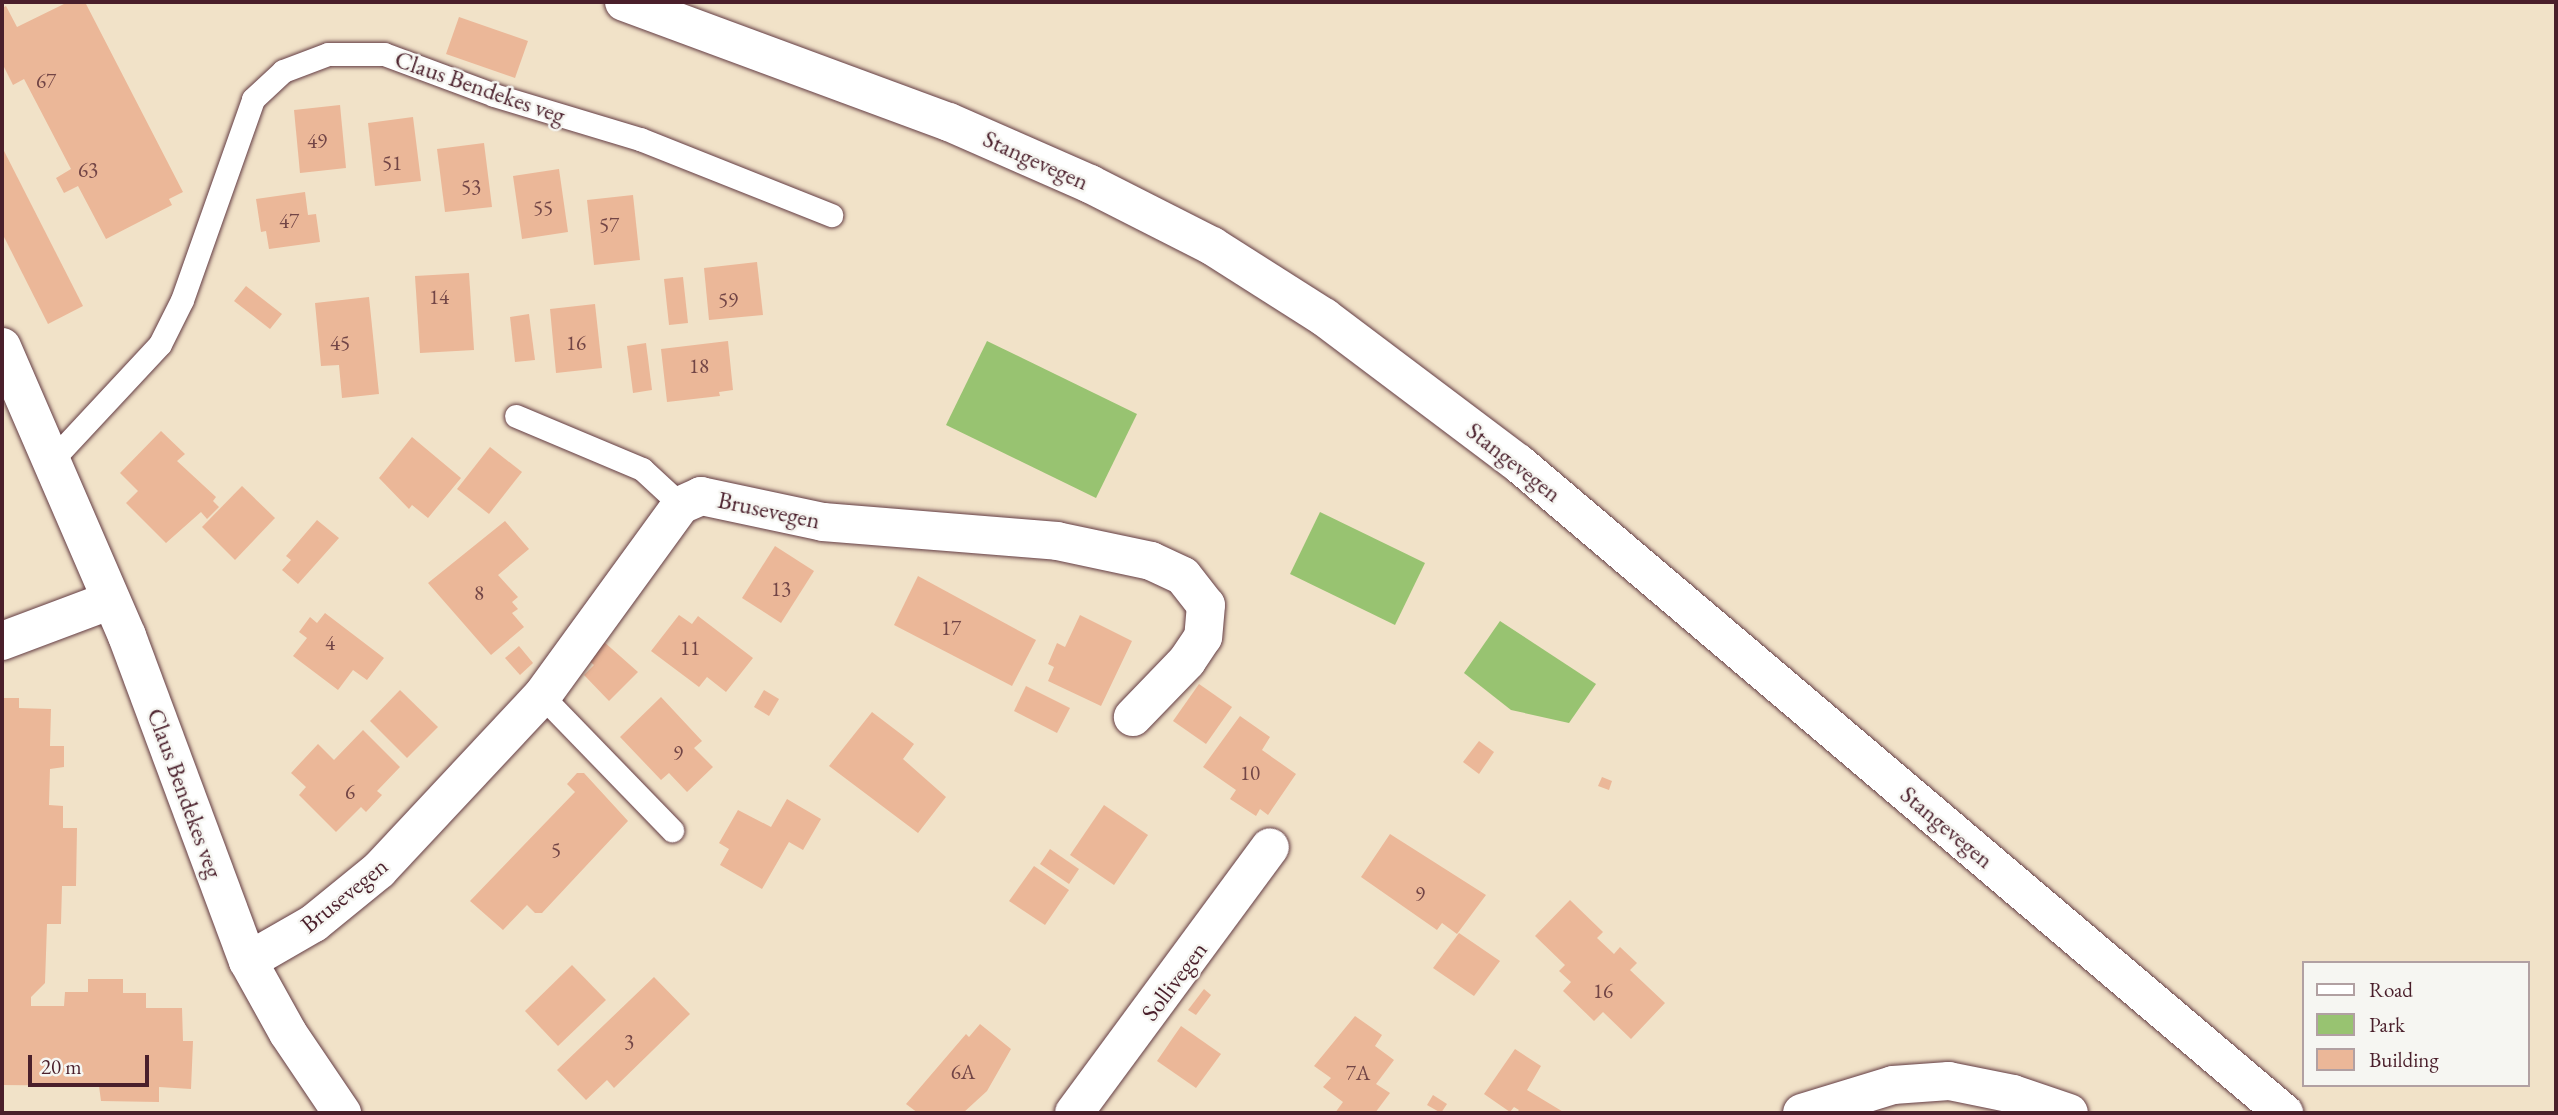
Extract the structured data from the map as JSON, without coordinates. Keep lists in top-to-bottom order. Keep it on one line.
{"streets":{"street":["Claus Bendekes veg","Stangevegen","Brusevegen","Sollivegen"]},"crossings":[["Claus Bendekes veg","Brusevegen"]],"house_numbers":["67","49","51","63","53","55","47","57","14","59","45","16","18","13","8","17","4","11","9","10","6","5","9","16","3","6A","7A"],"legend":["Road","Park","Building"],"scale_bar":"20 m"}
